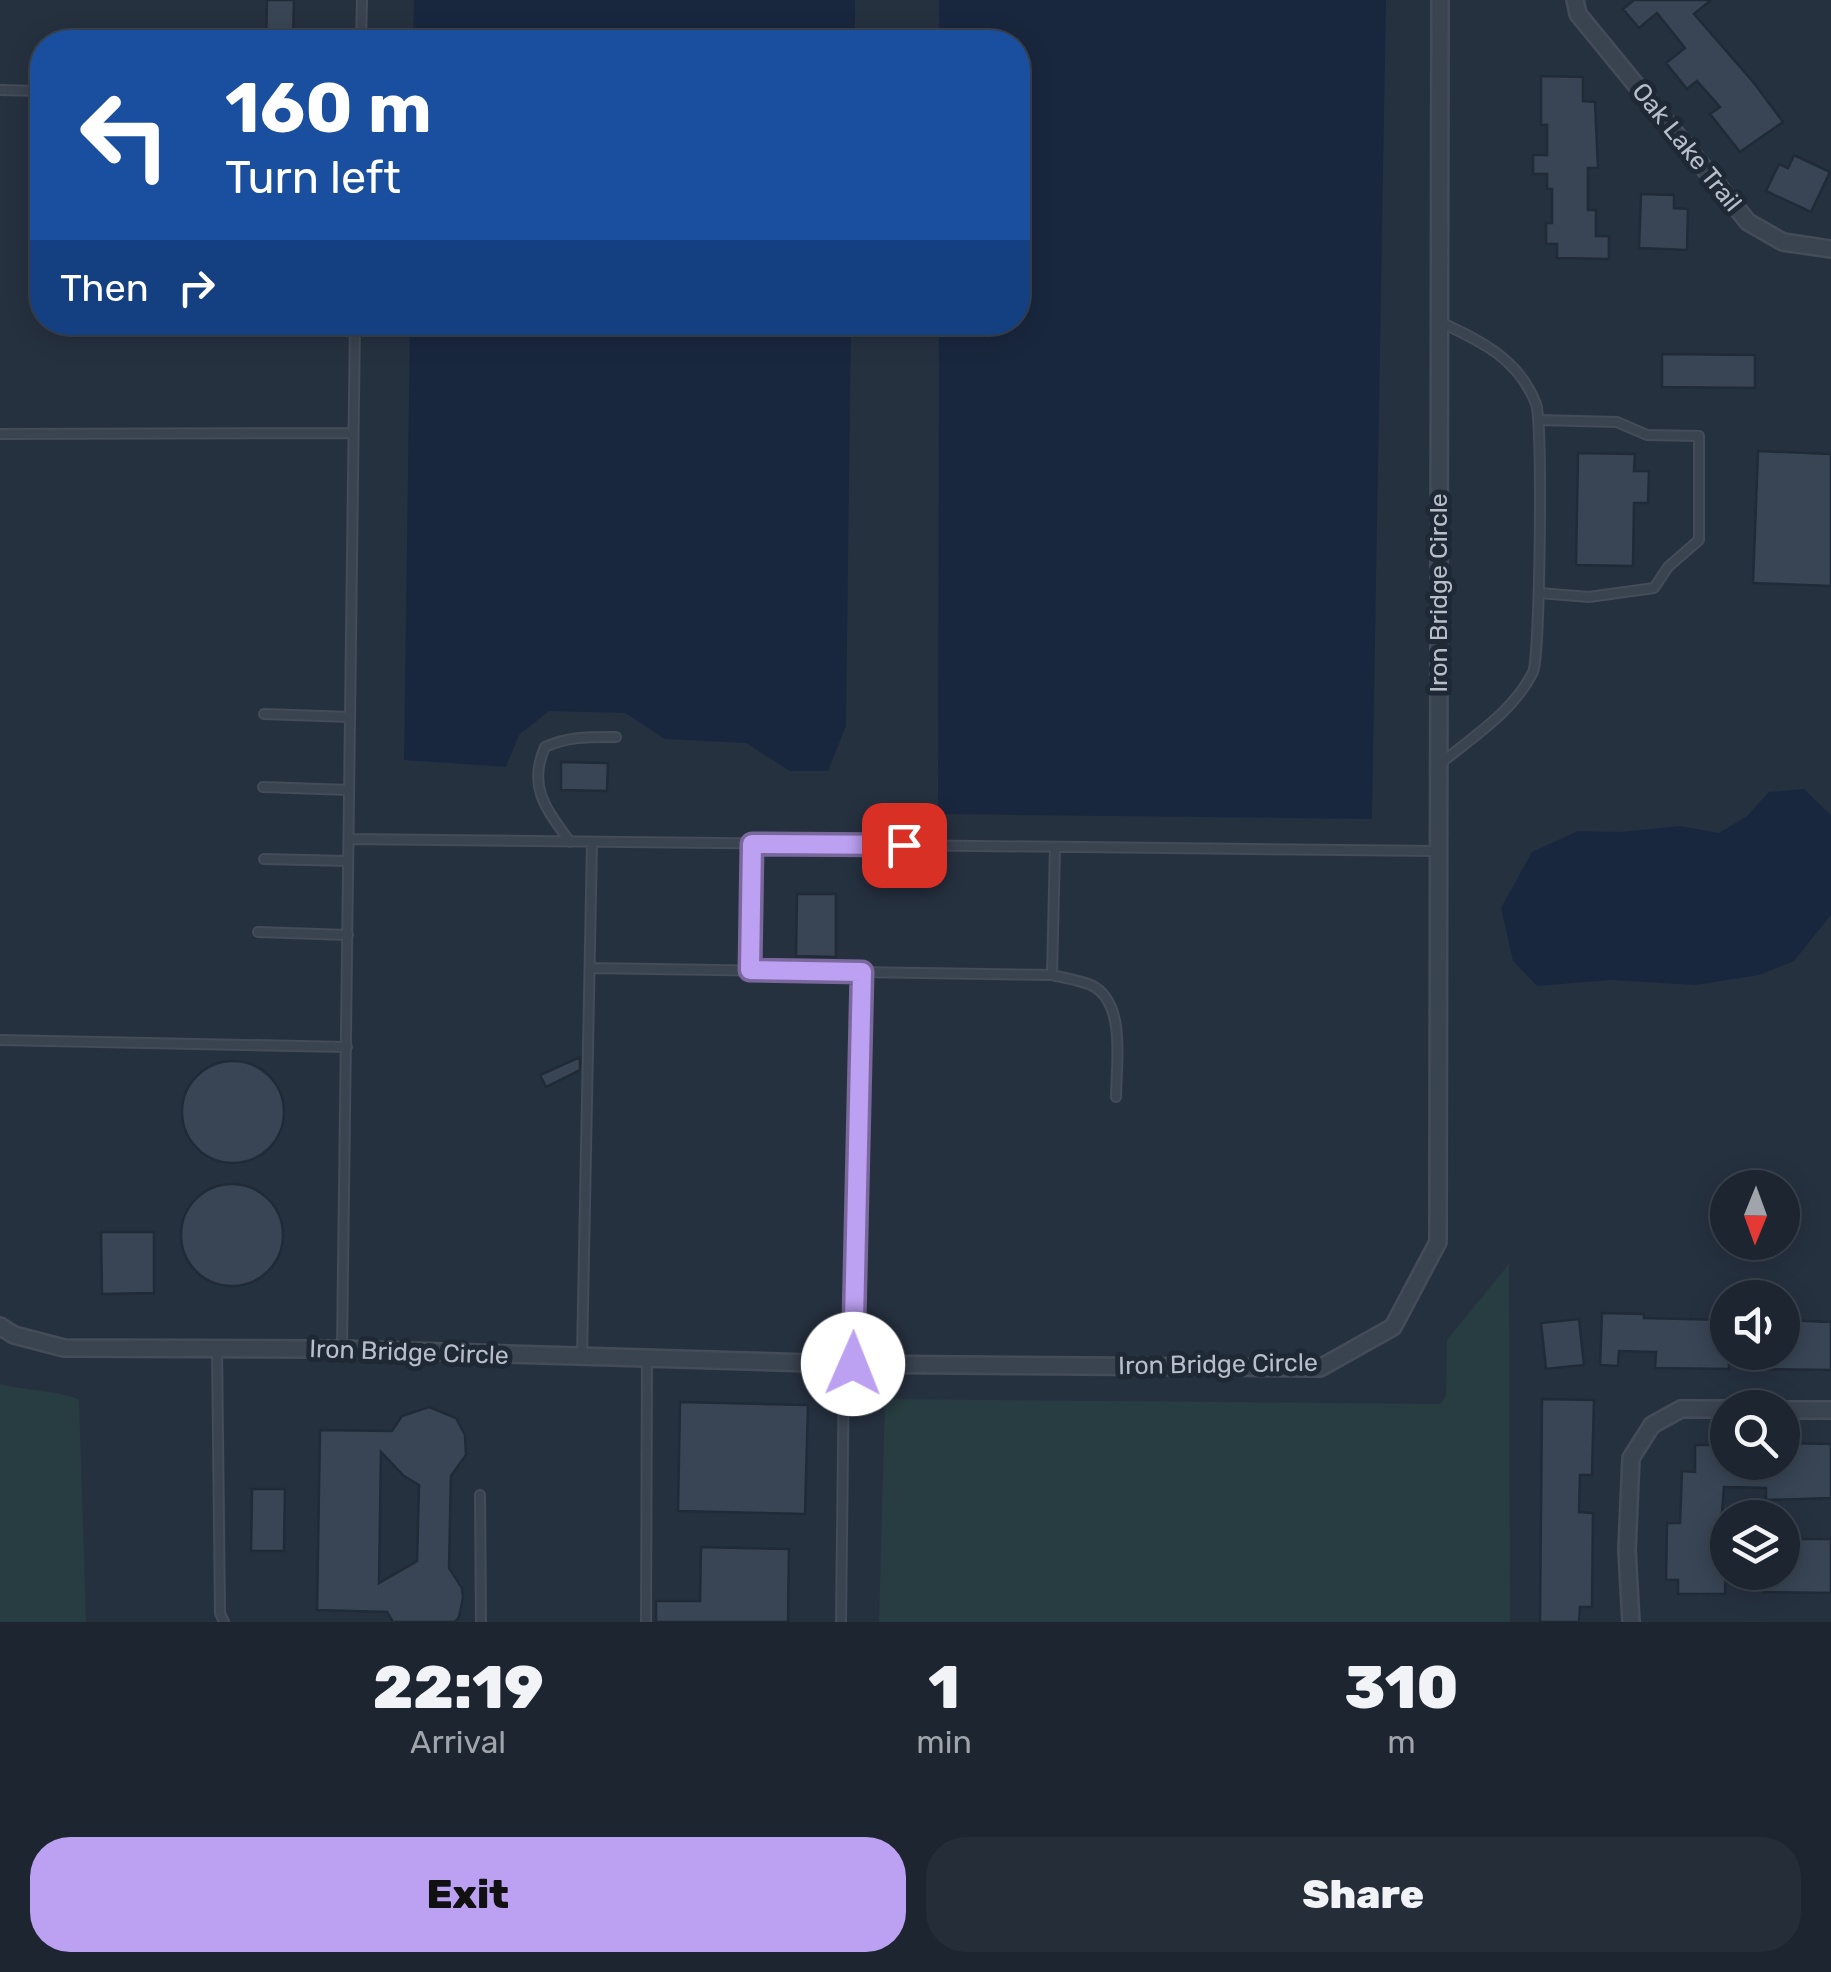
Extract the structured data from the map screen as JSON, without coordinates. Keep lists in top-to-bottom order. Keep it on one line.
{"streets":{"street":["Oak Lake Trail","Iron Bridge Circle"]},"north":"bottom","page":{"turn":["160 m","Turn left"],"then":"Then","eta":["22:19","Arrival","1","min","310","m"],"buttons":["Exit","Share"]}}
